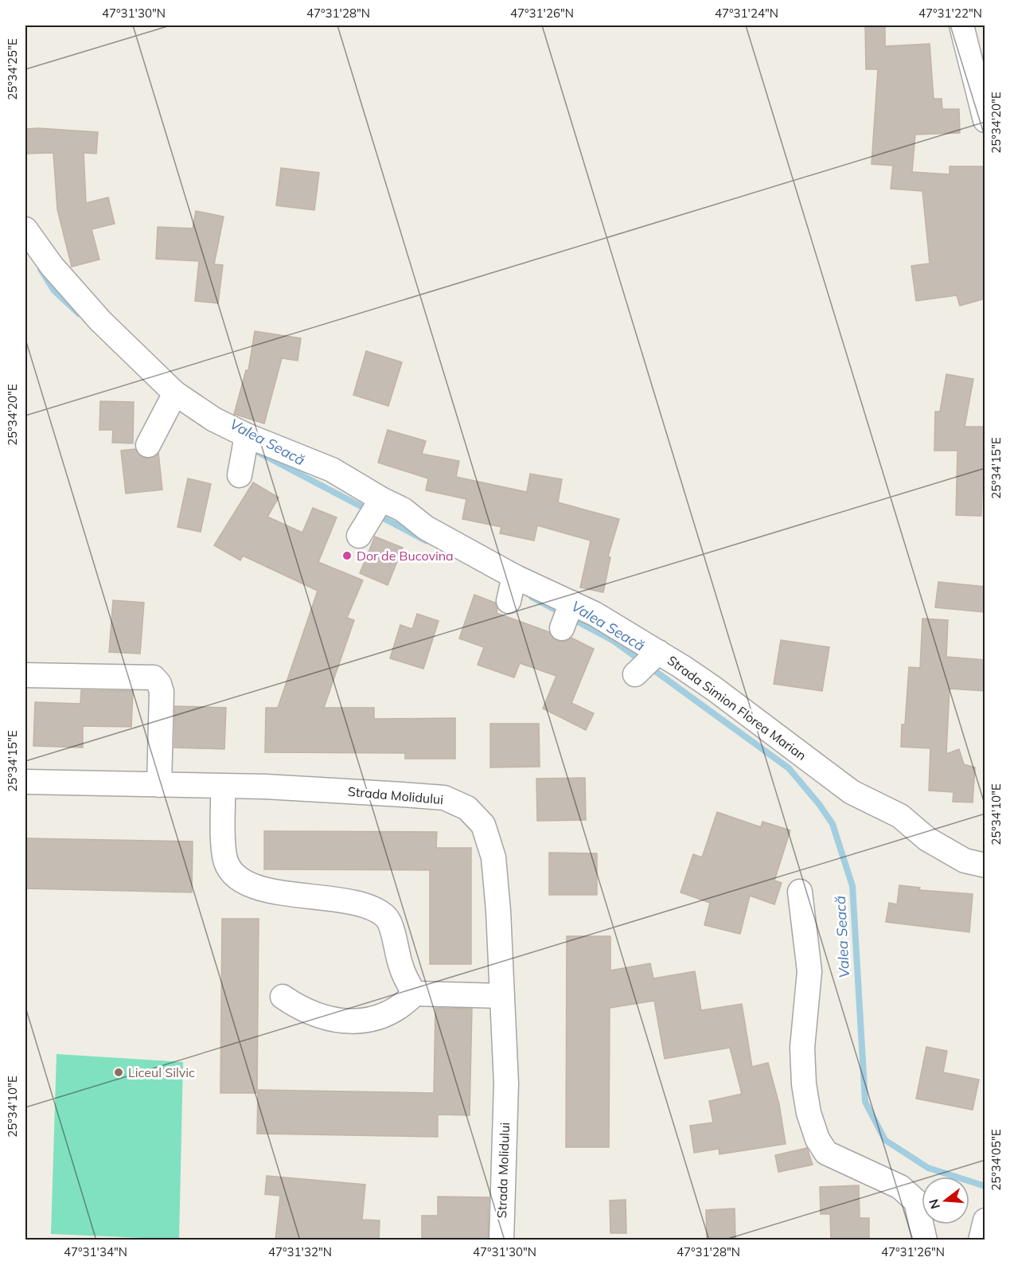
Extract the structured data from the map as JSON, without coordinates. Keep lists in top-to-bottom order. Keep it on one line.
{"streets":{"street":["Strada Simion Florea Marian","Strada Molidului"]},"water":["Valea Seacă"],"places":["Dor de Bucovina","Liceul Silvic"],"north":"left","coordinates":["47°31'30\"N","47°31'28\"N","47°31'26\"N","47°31'24\"N","47°31'22\"N","25°34'25\"E","25°34'20\"E","25°34'15\"E","25°34'10\"E","25°34'05\"E","47°31'34\"N","47°31'32\"N"]}
